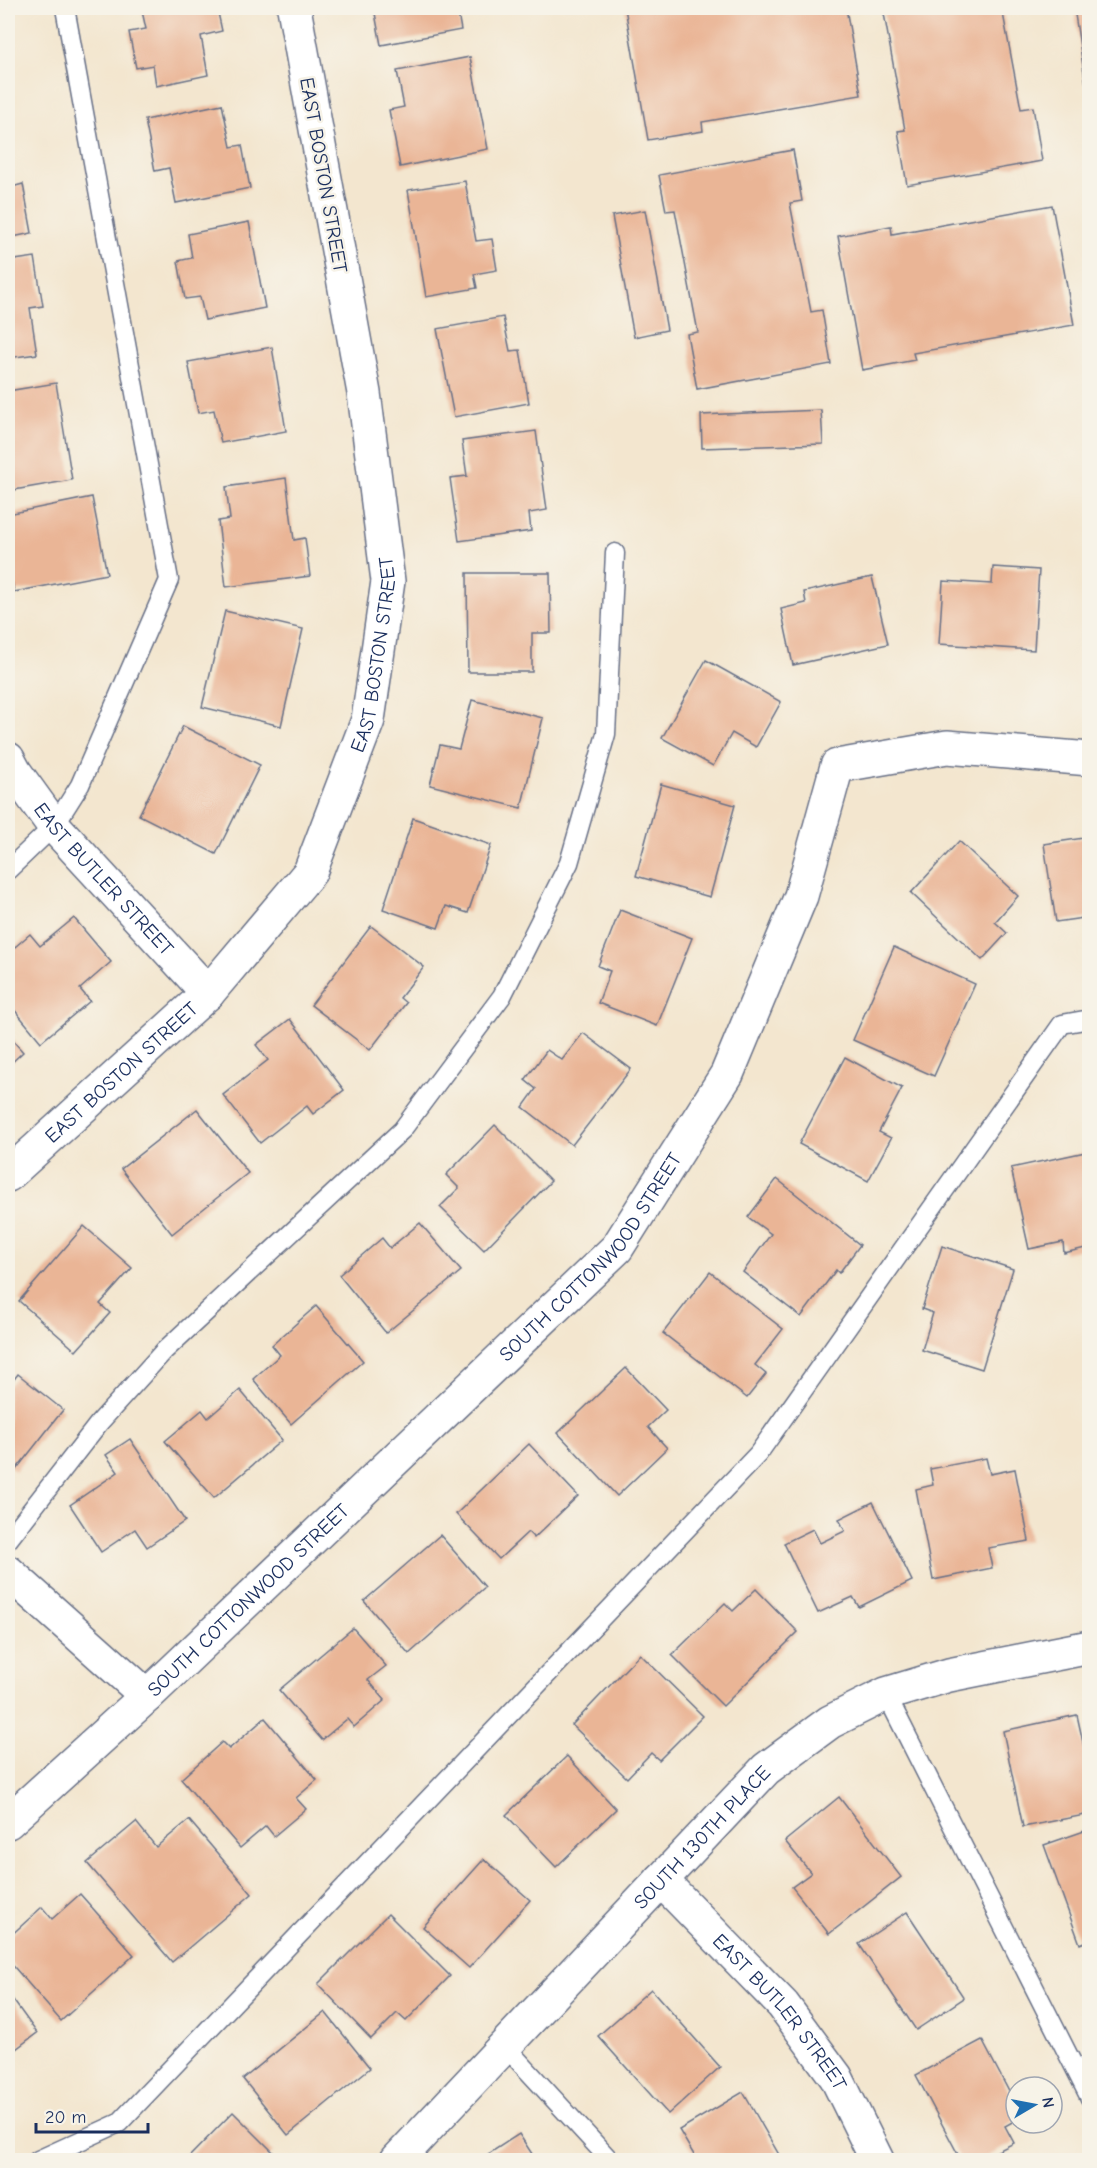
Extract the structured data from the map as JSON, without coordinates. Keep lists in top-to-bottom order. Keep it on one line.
{"streets":{"street":["EAST BOSTON STREET","EAST BUTLER STREET","SOUTH COTTONWOOD STREET","SOUTH 130TH PLACE"]},"crossings":[["EAST BOSTON STREET","EAST BUTLER STREET"],["EAST BUTLER STREET","SOUTH 130TH PLACE"]],"scale_bar":"20 m","north":"right"}
